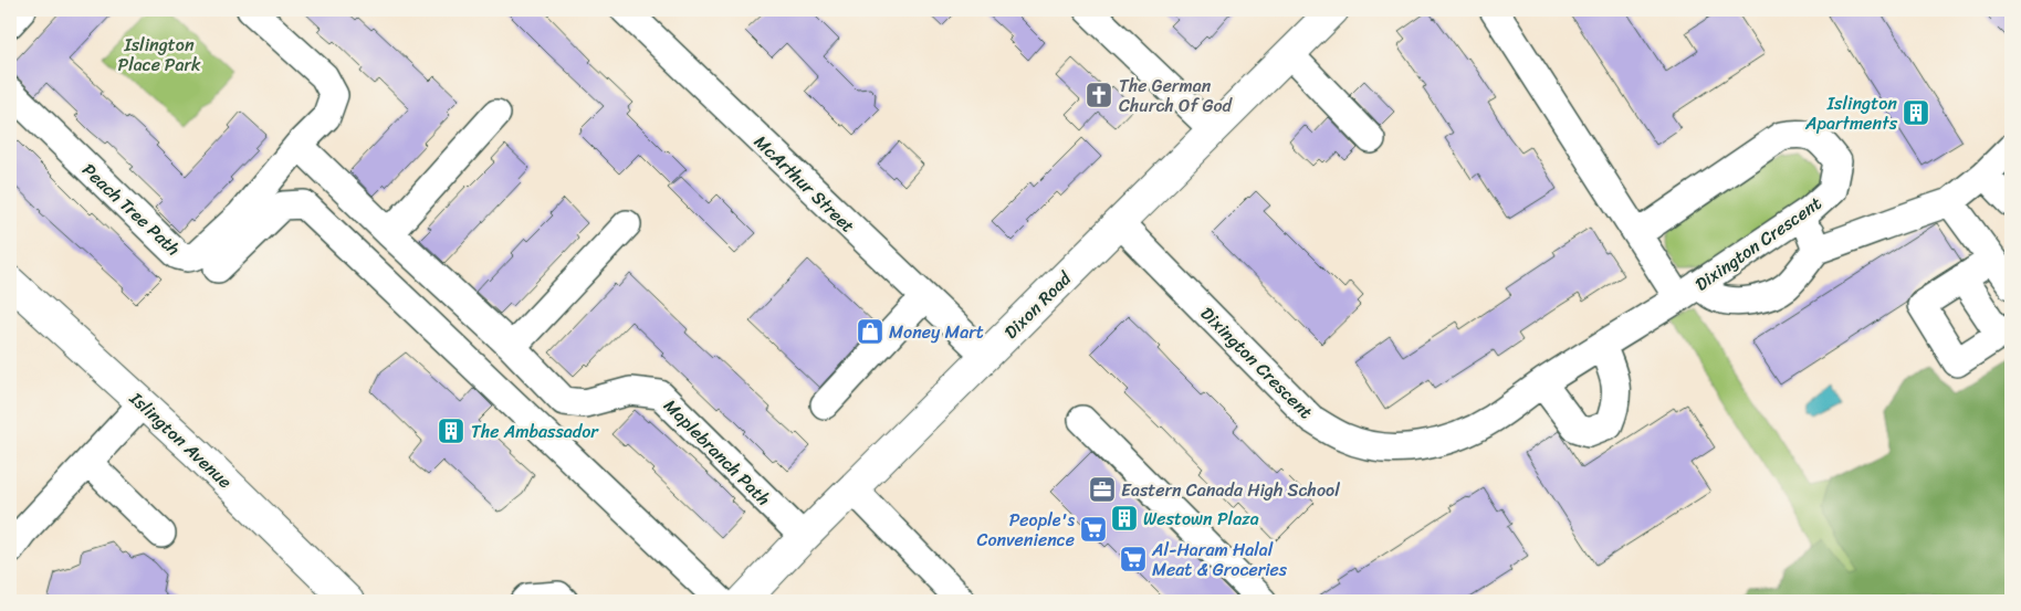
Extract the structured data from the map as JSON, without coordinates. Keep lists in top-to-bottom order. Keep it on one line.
{"streets":{"main road":["Dixon Road","Islington Avenue"],"street":["McArthur Street","Peach Tree Path","Dixington Crescent","Maplebranch Path"]},"crossings":[["McArthur Street","Dixon Road"],["Peach Tree Path","Maplebranch Path"],["Dixington Crescent","Dixon Road"],["Dixon Road","Maplebranch Path"]],"parks":["Islington Place Park"],"places":{"church":["The German Church Of God"],"building":["Islington Apartments","The Ambassador","Westown Plaza"],"shop":["Money Mart"],"office":["Eastern Canada High School"],"supermarket":["People's Convenience","Al-Haram Halal Meat & Groceries"]}}
